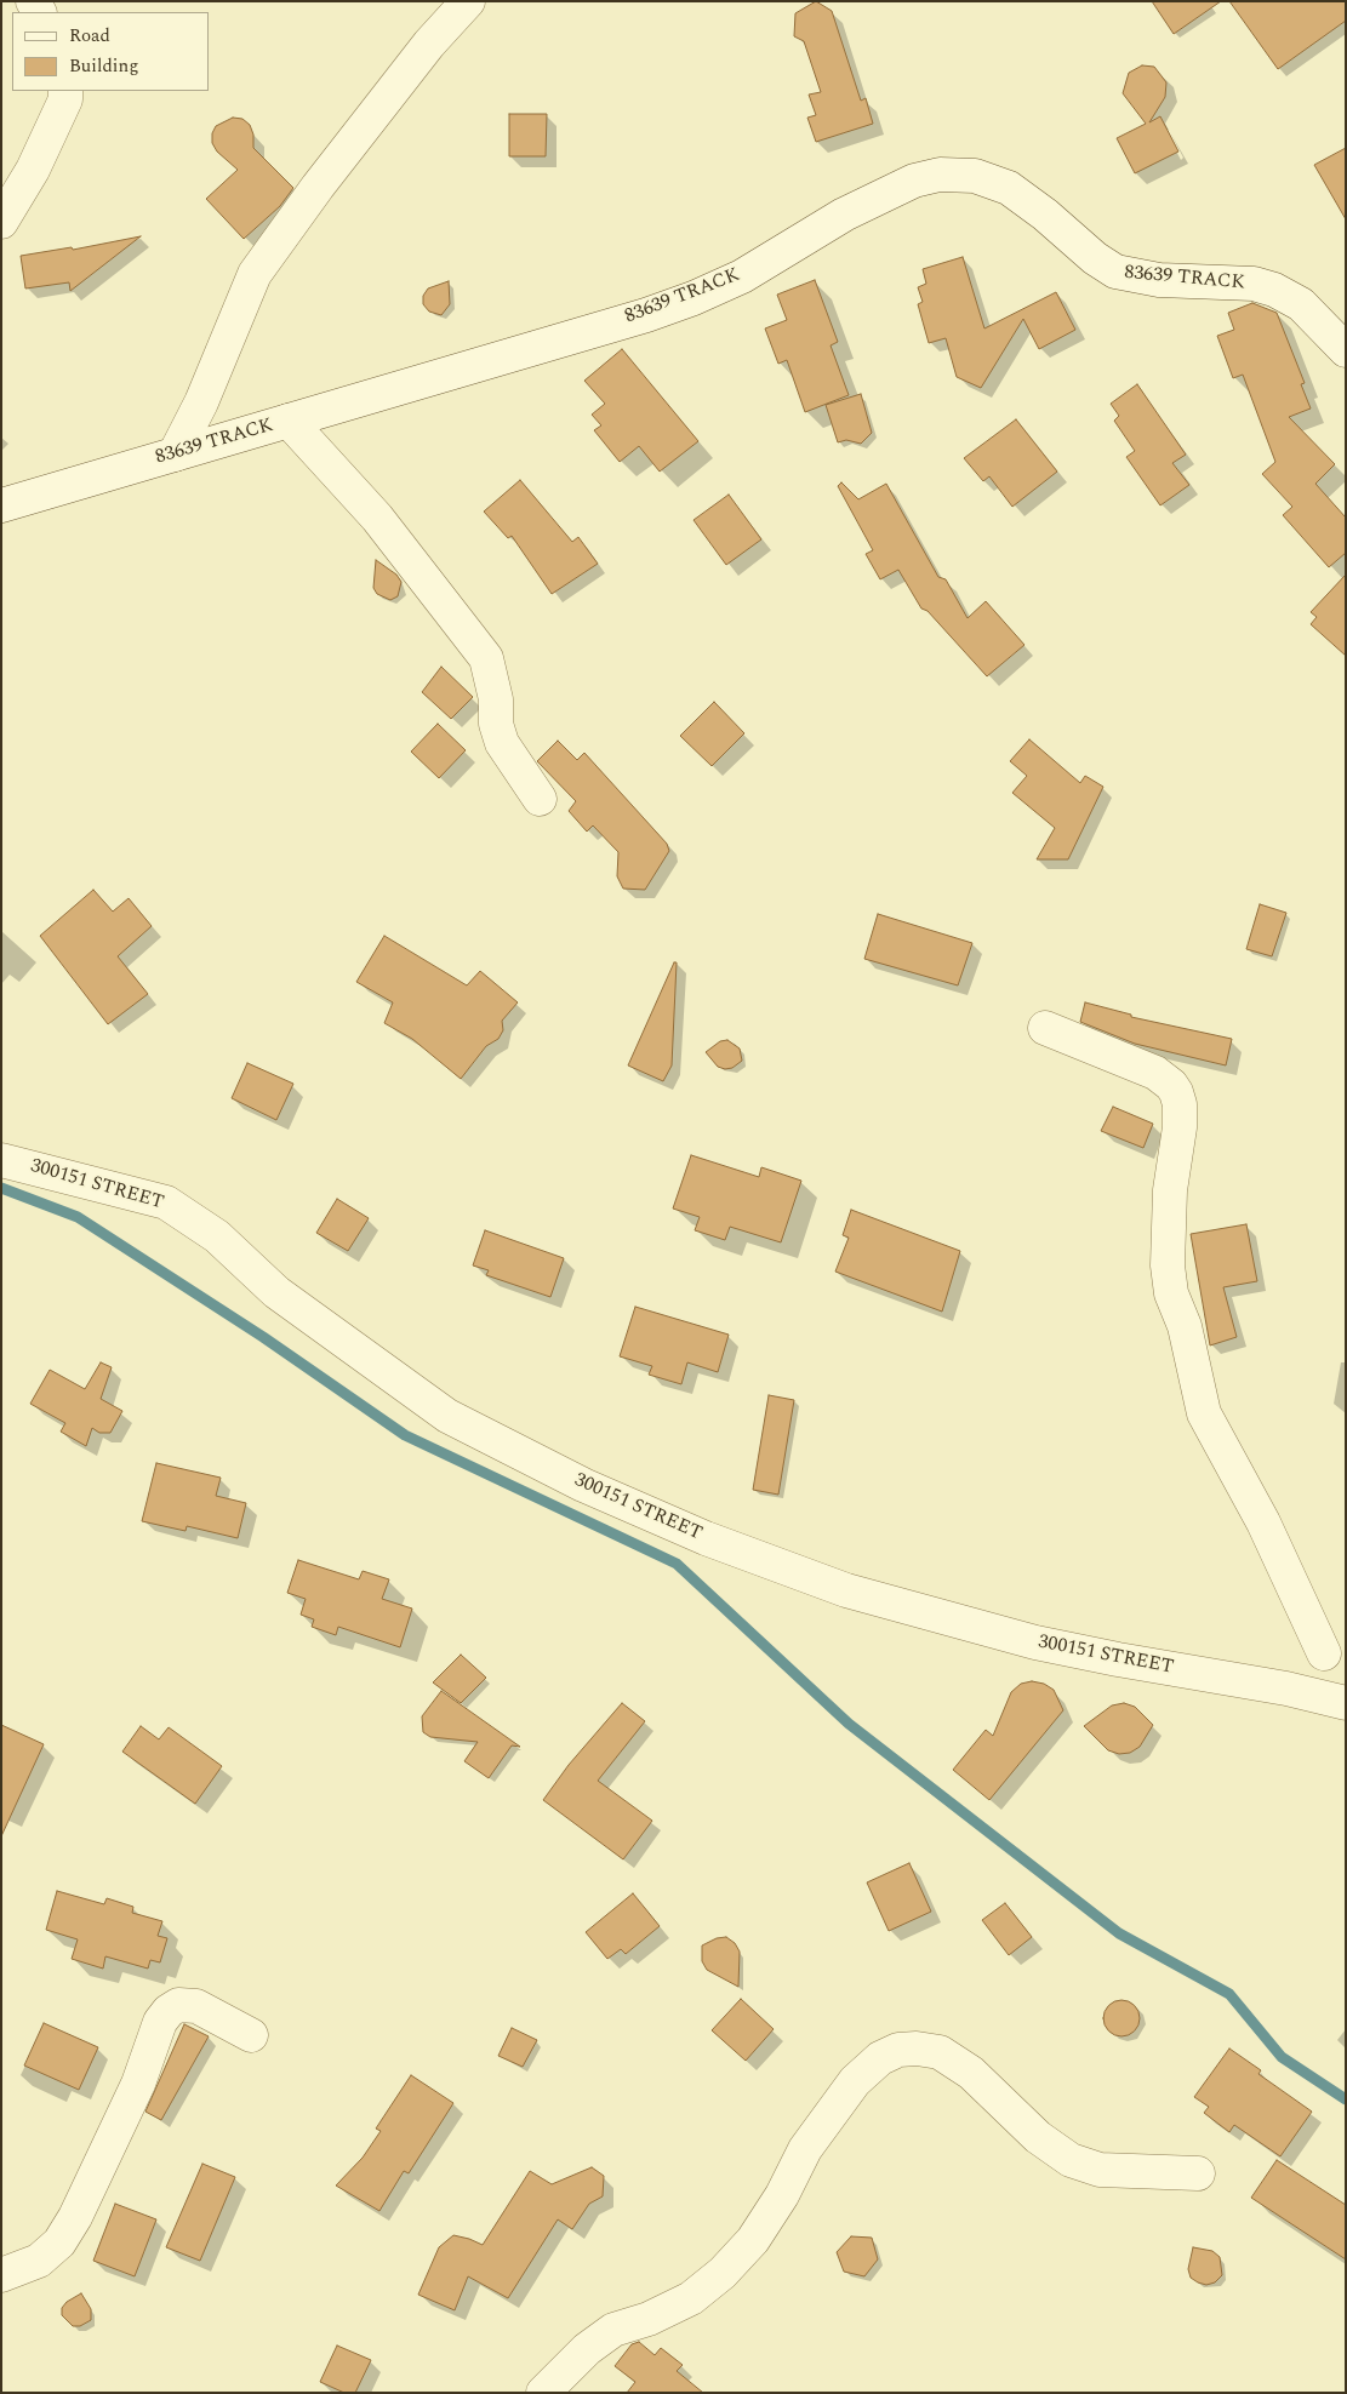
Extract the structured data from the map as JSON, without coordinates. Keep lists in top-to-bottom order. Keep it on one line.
{"streets":{"street":["83639 TRACK","300151 STREET"]},"legend":["Road","Building"]}
